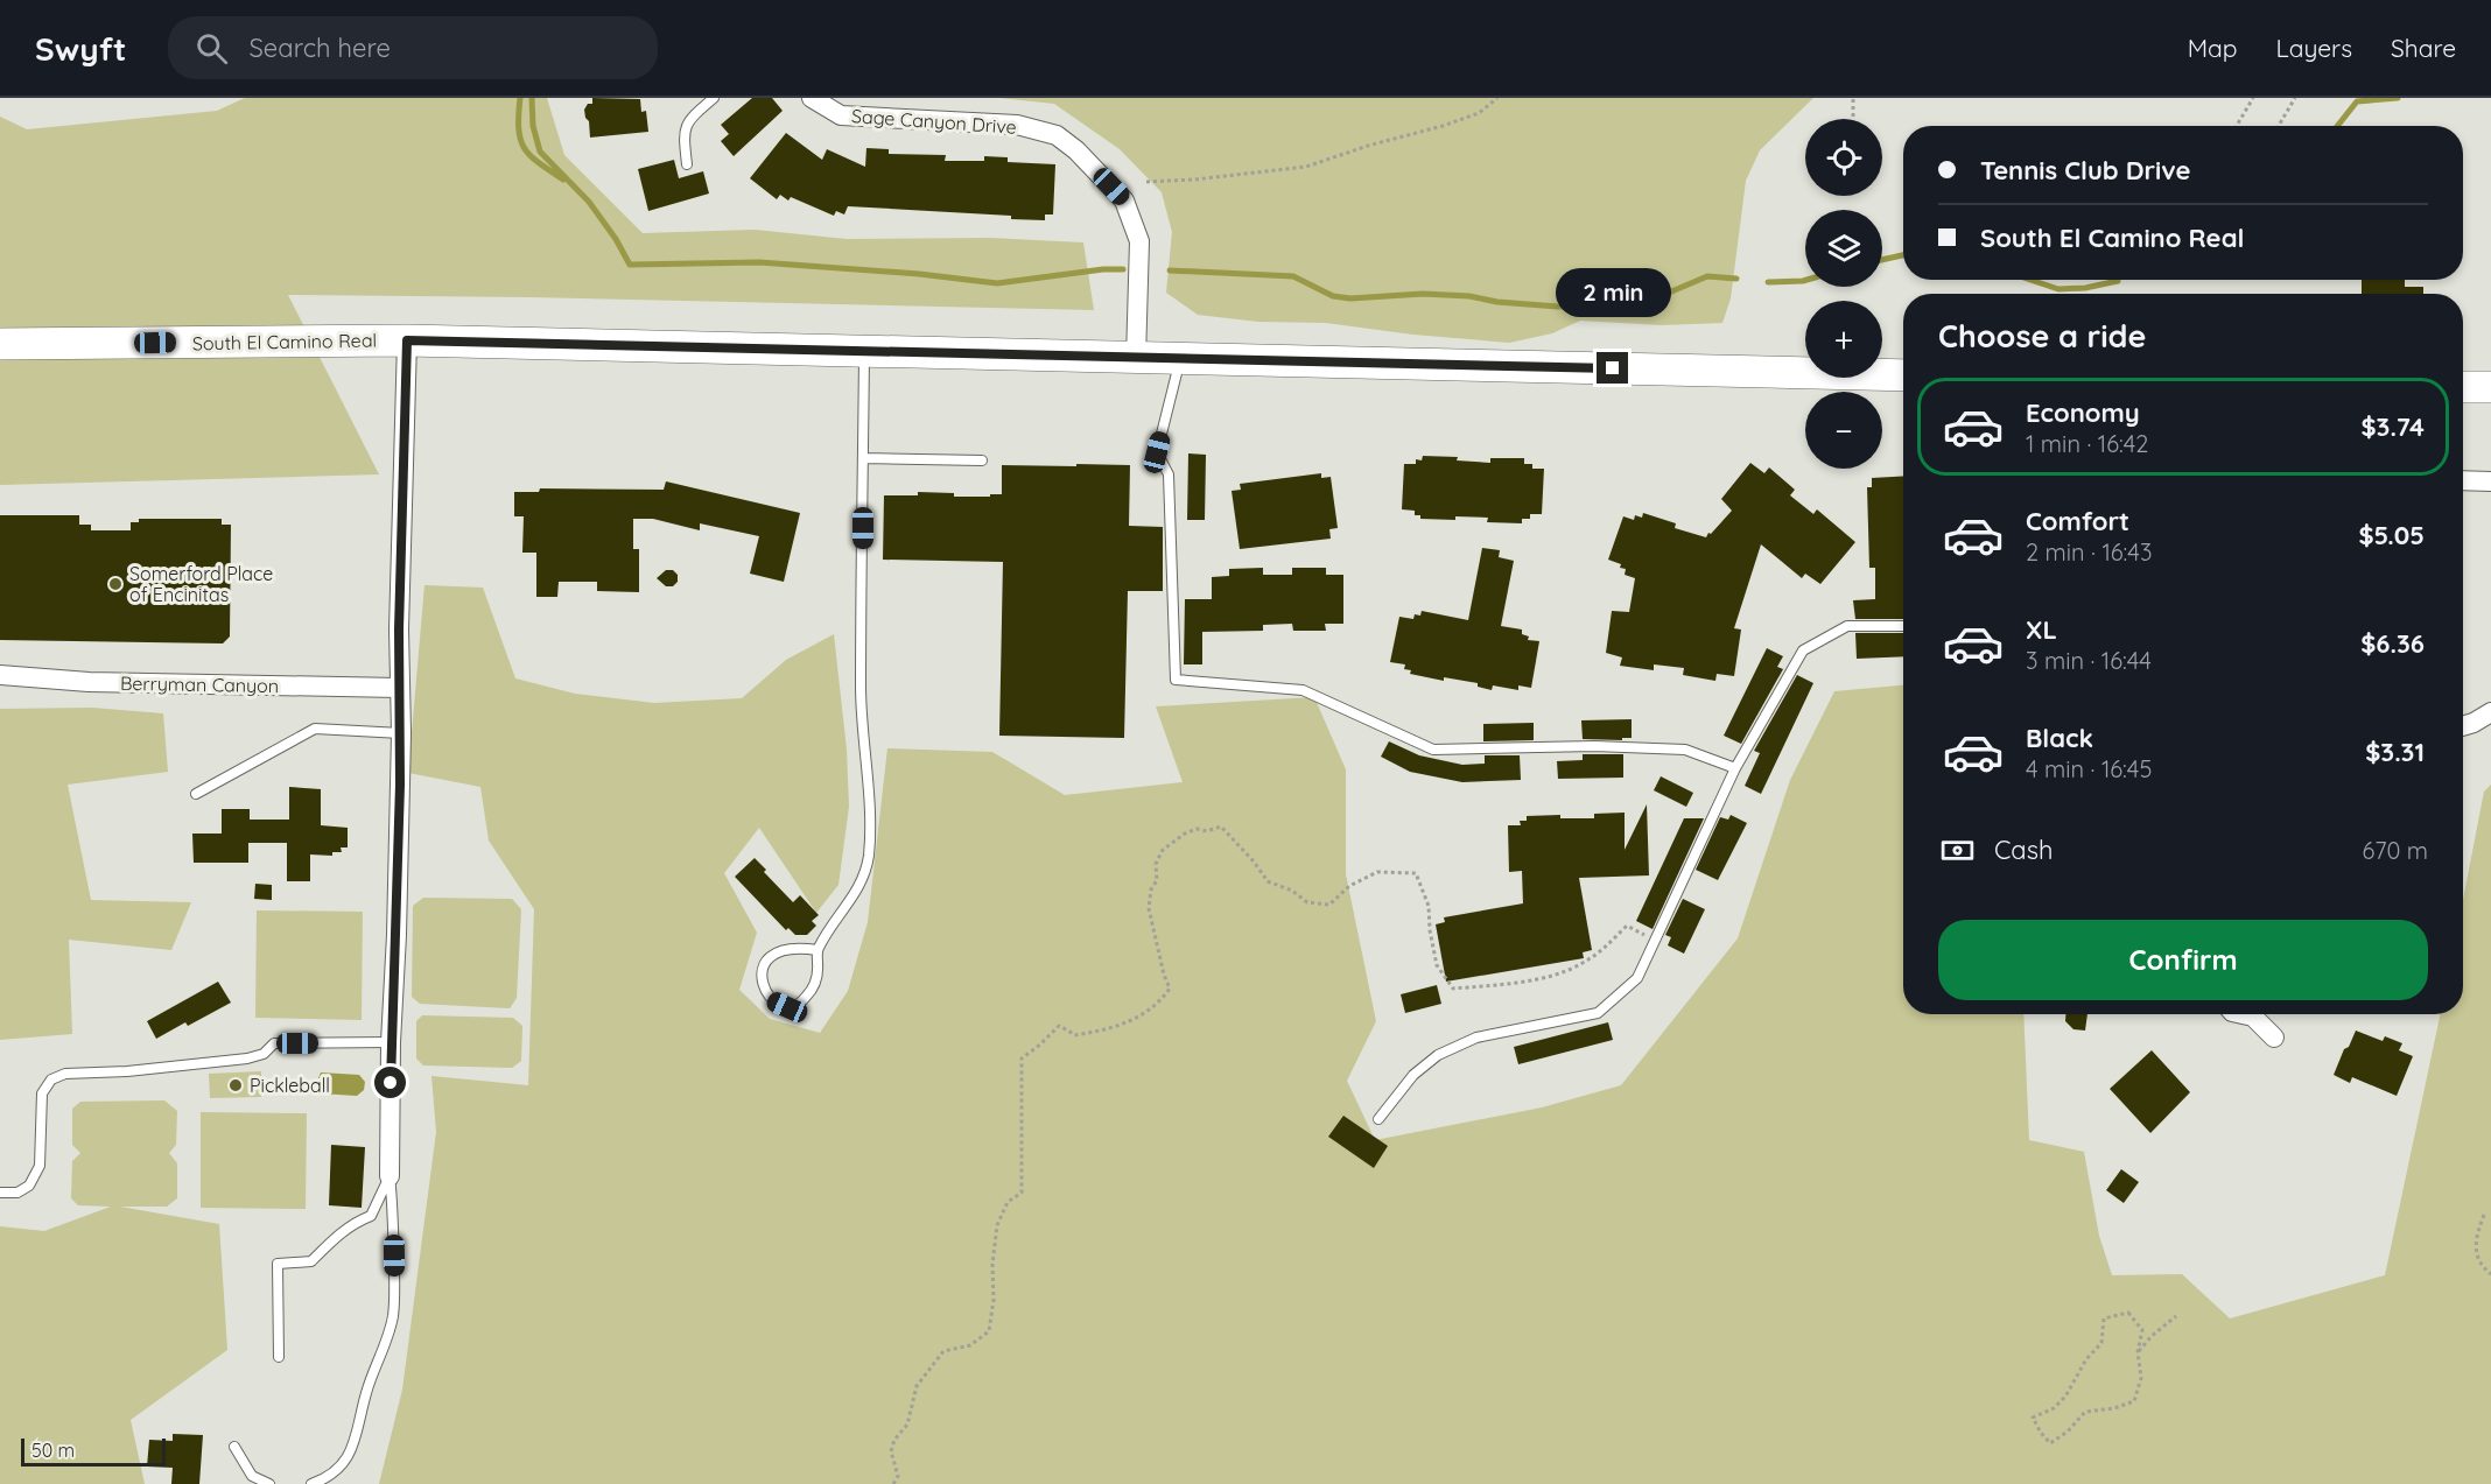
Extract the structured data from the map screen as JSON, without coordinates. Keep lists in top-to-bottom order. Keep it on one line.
{"streets":{"main road":["South El Camino Real"],"street":["Sage Canyon Drive","Berryman Canyon"]},"crossings":[["Sage Canyon Drive","South El Camino Real"]],"places":["Somerford Place of Encinitas","Pickleball"],"scale_bar":"50 m","page":{"header":"Swyft","search":"Search here","nav":["Map","Layers","Share"],"map_buttons":["+","−"],"banner":["Tennis Club Drive","South El Camino Real"],"bubble":"2 min","heading":"Choose a ride","list":[{"name":"Economy","note":"1 min · 16:42","value":"$3.74"},{"name":"Comfort","note":"2 min · 16:43","value":"$5.05"},{"name":"XL","note":"3 min · 16:44","value":"$6.36"},{"name":"Black","note":"4 min · 16:45","value":"$3.31"}],"pay":["Cash","670 m"],"buttons":"Confirm","scale":"50 m"}}
